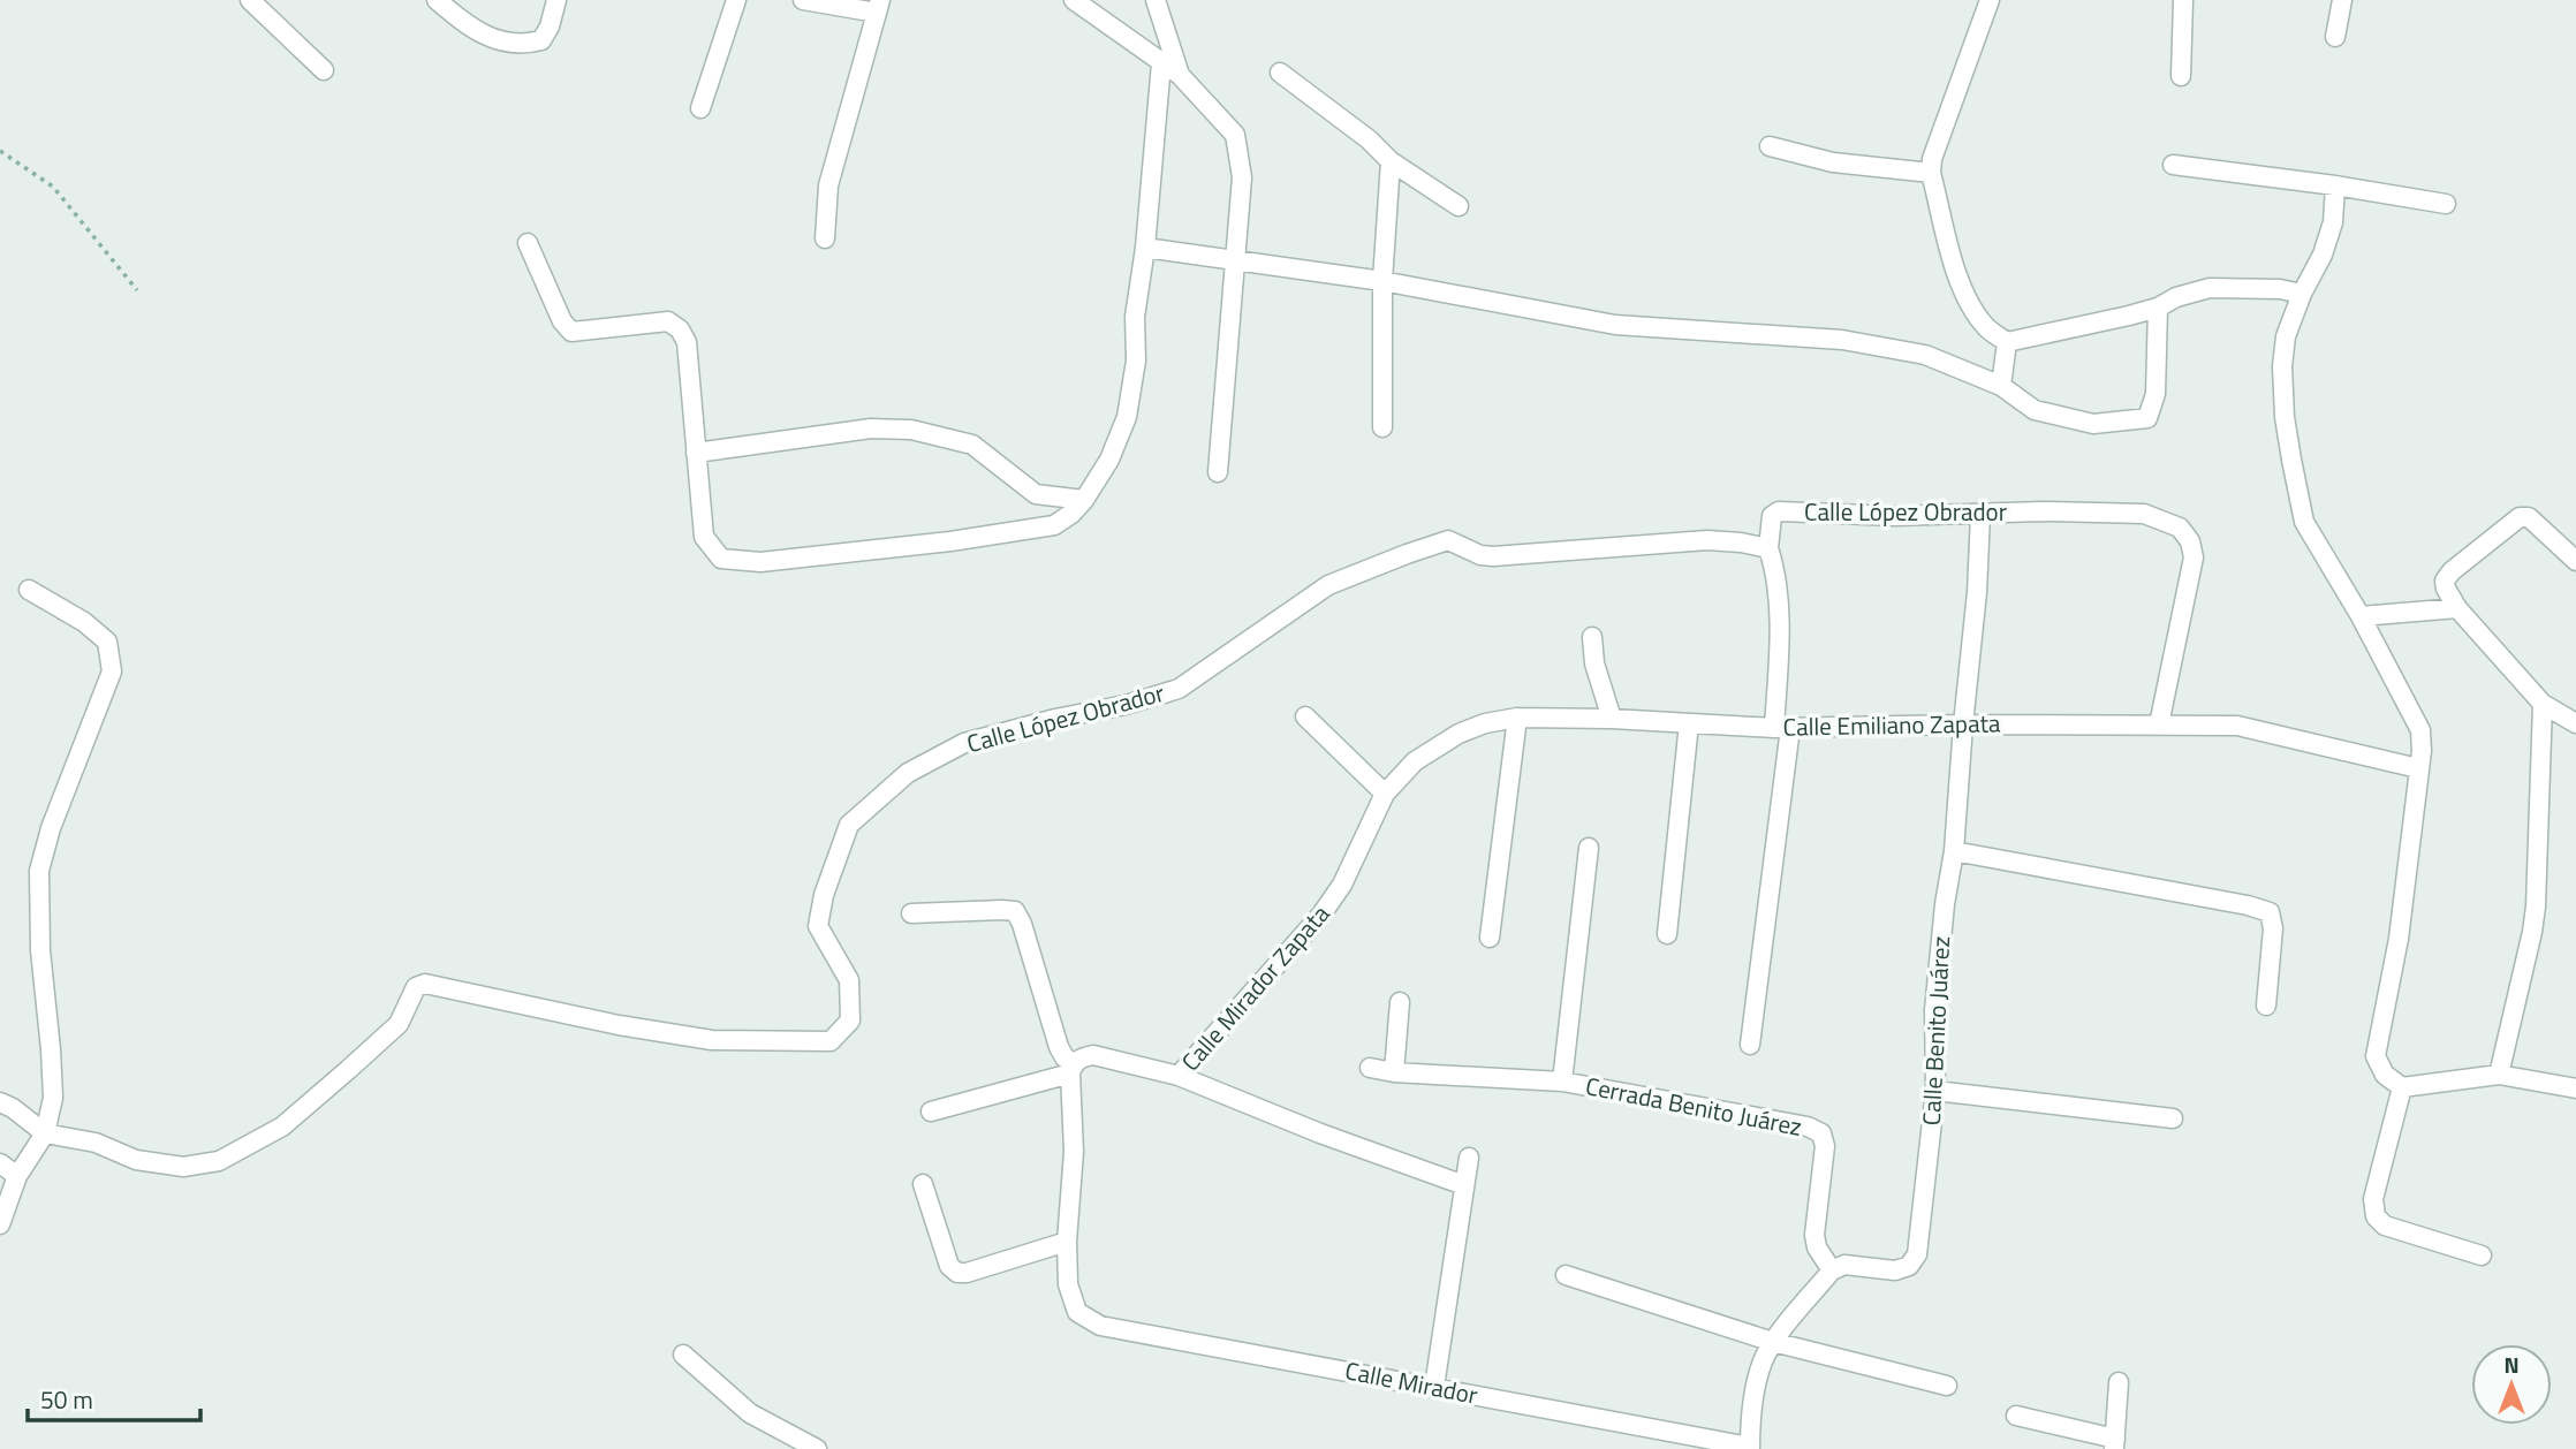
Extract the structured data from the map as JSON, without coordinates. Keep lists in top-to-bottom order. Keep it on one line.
{"streets":{"street":["Calle López Obrador","Calle Emiliano Zapata","Calle Mirador Zapata","Calle Benito Juárez","Cerrada Benito Juárez","Calle Mirador"]},"crossings":[["Calle López Obrador","Calle Emiliano Zapata"],["Calle López Obrador","Calle Benito Juárez"],["Calle Emiliano Zapata","Calle Mirador Zapata"],["Calle Emiliano Zapata","Calle Benito Juárez"],["Calle Benito Juárez","Cerrada Benito Juárez"]],"scale_bar":"50 m","north":"top"}
